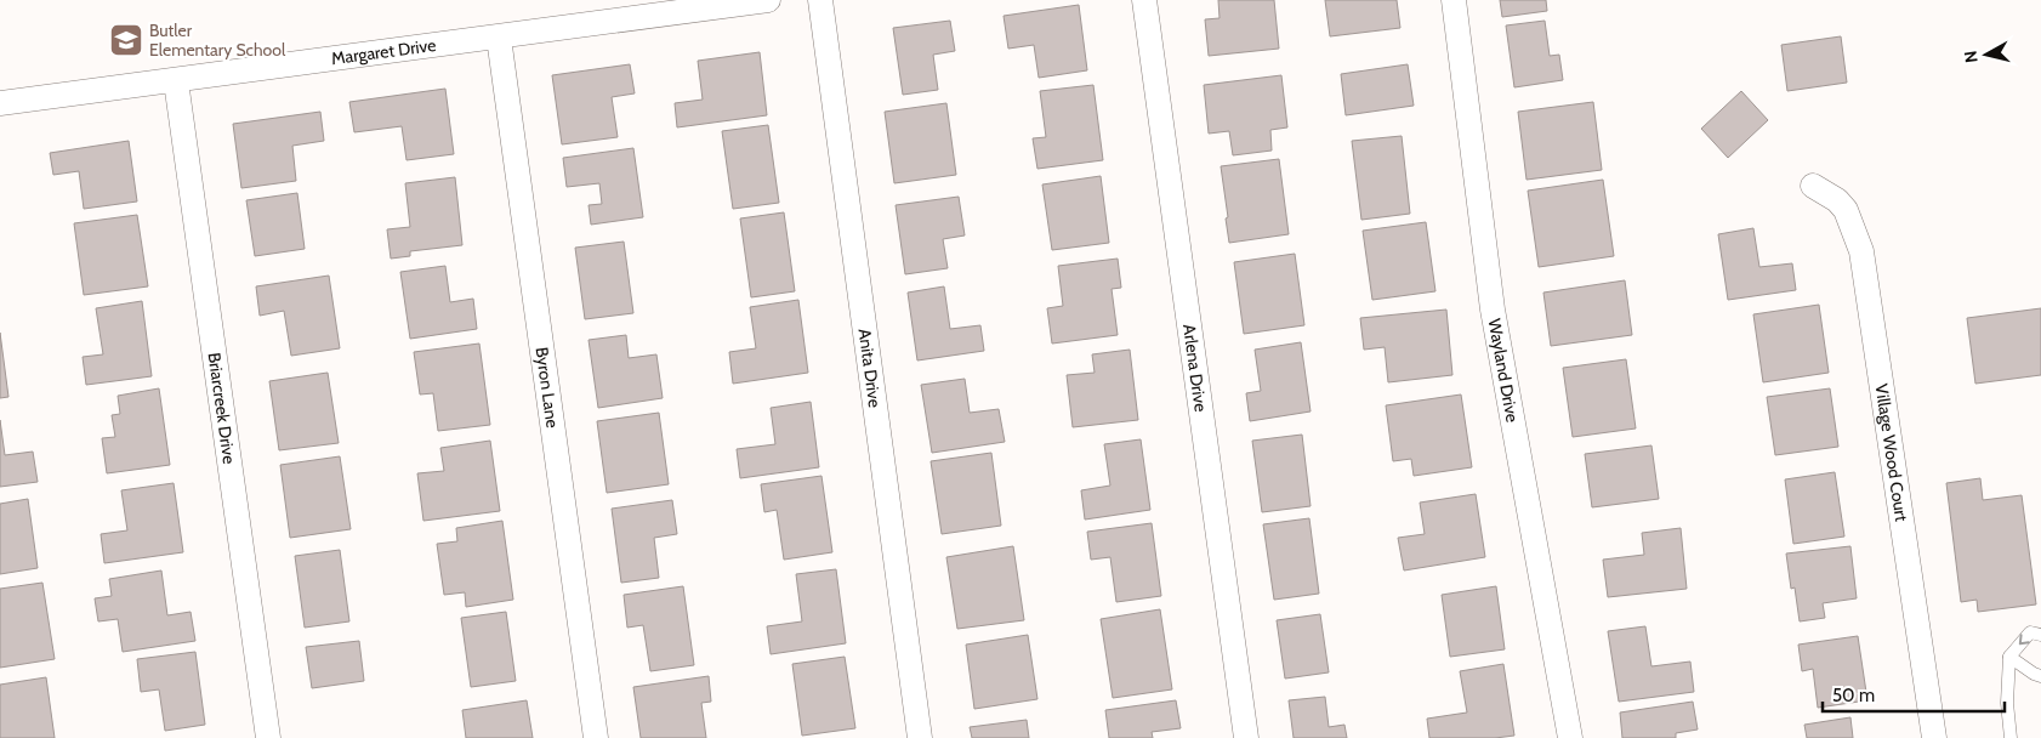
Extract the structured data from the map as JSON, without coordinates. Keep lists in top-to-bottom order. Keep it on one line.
{"streets":{"street":["Margaret Drive","Anita Drive","Arlena Drive","Wayland Drive","Byron Lane","Briarcreek Drive","Village Wood Court"]},"crossings":[["Margaret Drive","Byron Lane"],["Margaret Drive","Briarcreek Drive"]],"places":{"school or university":["Butler Elementary School"]},"scale_bar":"50 m","north":"left"}
